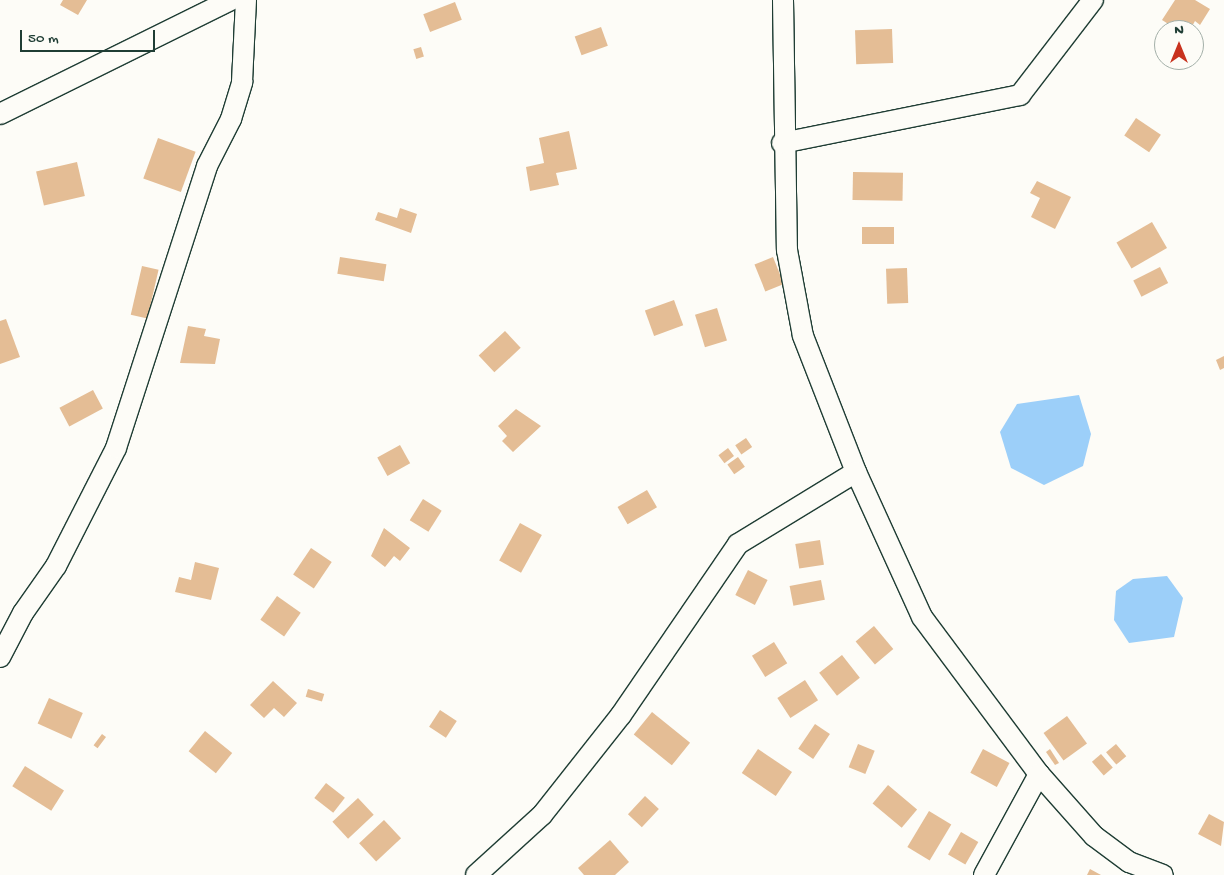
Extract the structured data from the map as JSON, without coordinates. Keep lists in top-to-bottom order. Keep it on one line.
{"scale_bar":"50 m","north":"top"}
